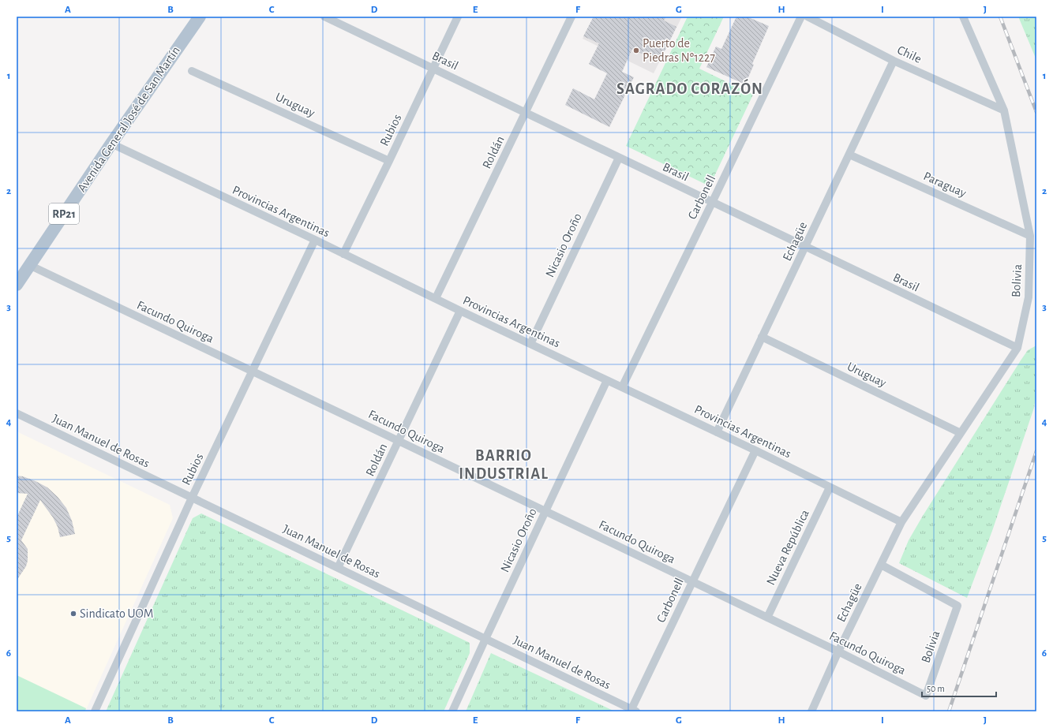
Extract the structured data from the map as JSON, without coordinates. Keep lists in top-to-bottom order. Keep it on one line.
{"streets":{"main road":["Avenida General José de San Martín","RP21"],"street":["Chile","Brasil","Uruguay","Rubios","Roldán","Paraguay","Carbonell","Provincias Argentinas","Echagüe","Nicasio Oroño","Bolivia","Facundo Quiroga","Juan Manuel de Rosas","Nueva República"]},"crossings":[["Chile","Echagüe"],["Chile","Bolivia"],["Brasil","Rubios"],["Brasil","Roldán"],["Brasil","Carbonell"],["Brasil","Echagüe"],["Brasil","Nicasio Oroño"],["Brasil","Bolivia"],["Uruguay","Rubios"],["Uruguay","Echagüe"],["Uruguay","Bolivia"],["Avenida General José de San Martín","Provincias Argentinas"],["Avenida General José de San Martín","Facundo Quiroga"],["Rubios","Provincias Argentinas"],["Rubios","Facundo Quiroga"],["Rubios","Juan Manuel de Rosas"],["Roldán","Provincias Argentinas"],["Roldán","Facundo Quiroga"],["Roldán","Juan Manuel de Rosas"],["Paraguay","Echagüe"],["Paraguay","Bolivia"],["Carbonell","Provincias Argentinas"],["Carbonell","Facundo Quiroga"],["Carbonell","Juan Manuel de Rosas"],["Provincias Argentinas","Echagüe"],["Provincias Argentinas","Nicasio Oroño"],["Provincias Argentinas","Bolivia"],["Provincias Argentinas","Nueva República"],["Echagüe","Bolivia"],["Echagüe","Facundo Quiroga"],["Nicasio Oroño","Facundo Quiroga"],["Nicasio Oroño","Juan Manuel de Rosas"],["Bolivia","Facundo Quiroga"],["Facundo Quiroga","Nueva República"]],"districts":["SAGRADO CORAZÓN","BARRIO INDUSTRIAL"],"places":["Puerto de Piedras Nº1227","Sindicato UOM"],"scale_bar":"50 m","grid":{"columns":["A","B","C","D","E","F","G","H","I","J"],"rows":["1","2","3","4","5","6"]}}
